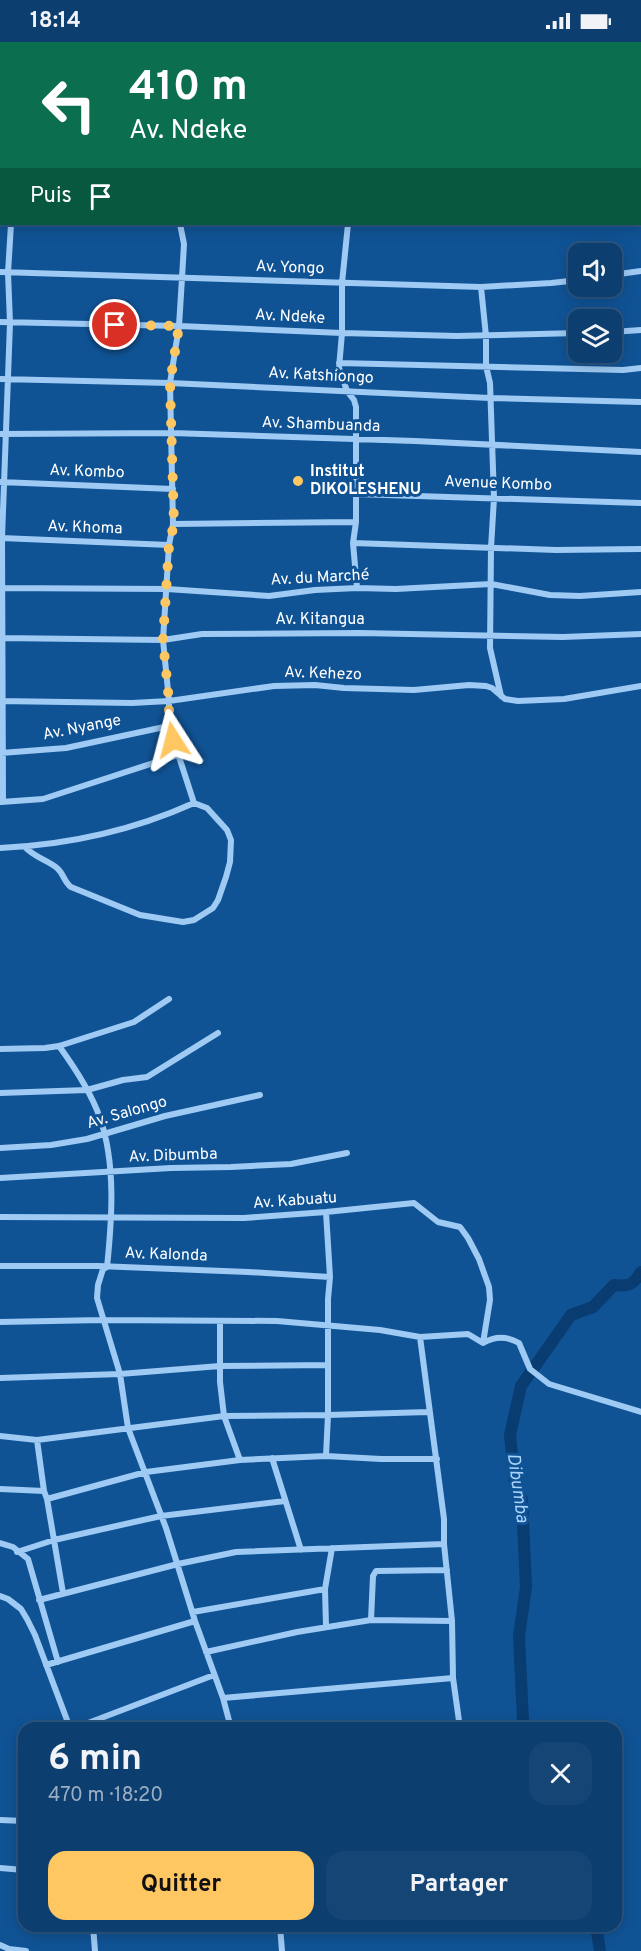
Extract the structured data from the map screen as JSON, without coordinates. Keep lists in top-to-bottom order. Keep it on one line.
{"streets":{"street":["Av. Yongo","Av. Ndeke","Av. Katshiongo","Av. Shambuanda","Av. Kombo","Avenue Kombo","Av. Khoma","Av. du Marché","Av. Kitangua","Av. Kehezo","Av. Nyange","Av. Salongo","Av. Dibumba","Av. Kabuatu","Av. Kalonda"]},"water":["Dibumba"],"places":["Institut DIKOLESHENU"],"page":{"status":"18:14","turn":["410 m","Av. Ndeke"],"then":"Puis","heading":["6 min","470 m · 18:20"],"buttons":["Quitter","Partager"]}}
